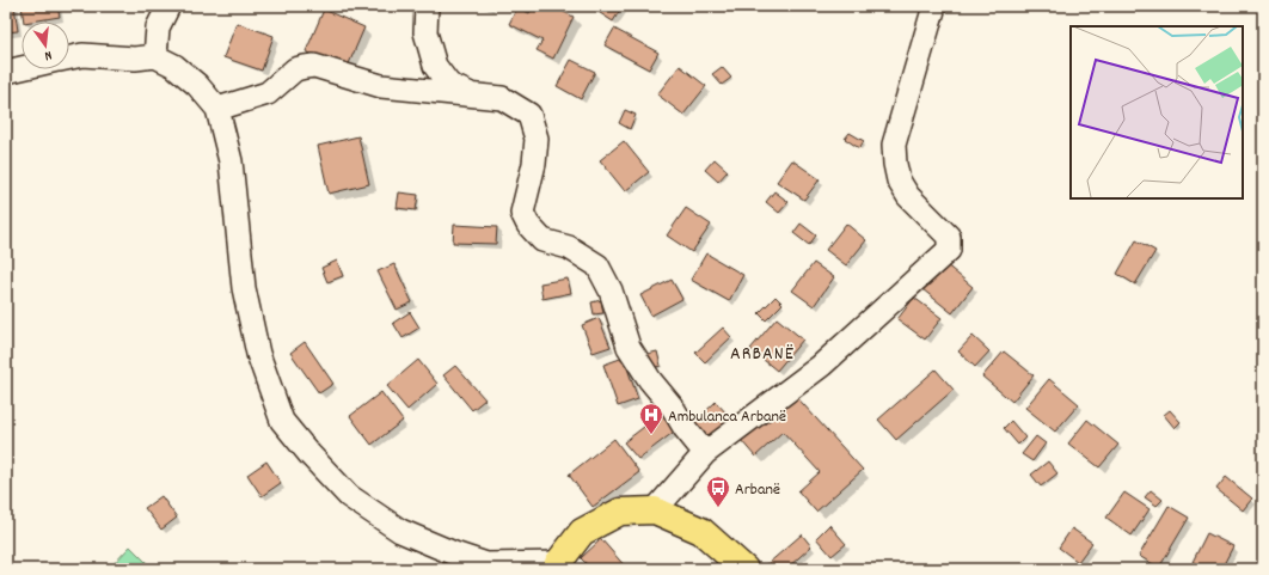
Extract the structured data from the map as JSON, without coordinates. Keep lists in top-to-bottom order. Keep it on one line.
{"districts":["ARBANË"],"places":{"hospital":["Ambulanca Arbanë"],"bus stop":["Arbanë"]},"north":"bottom"}
